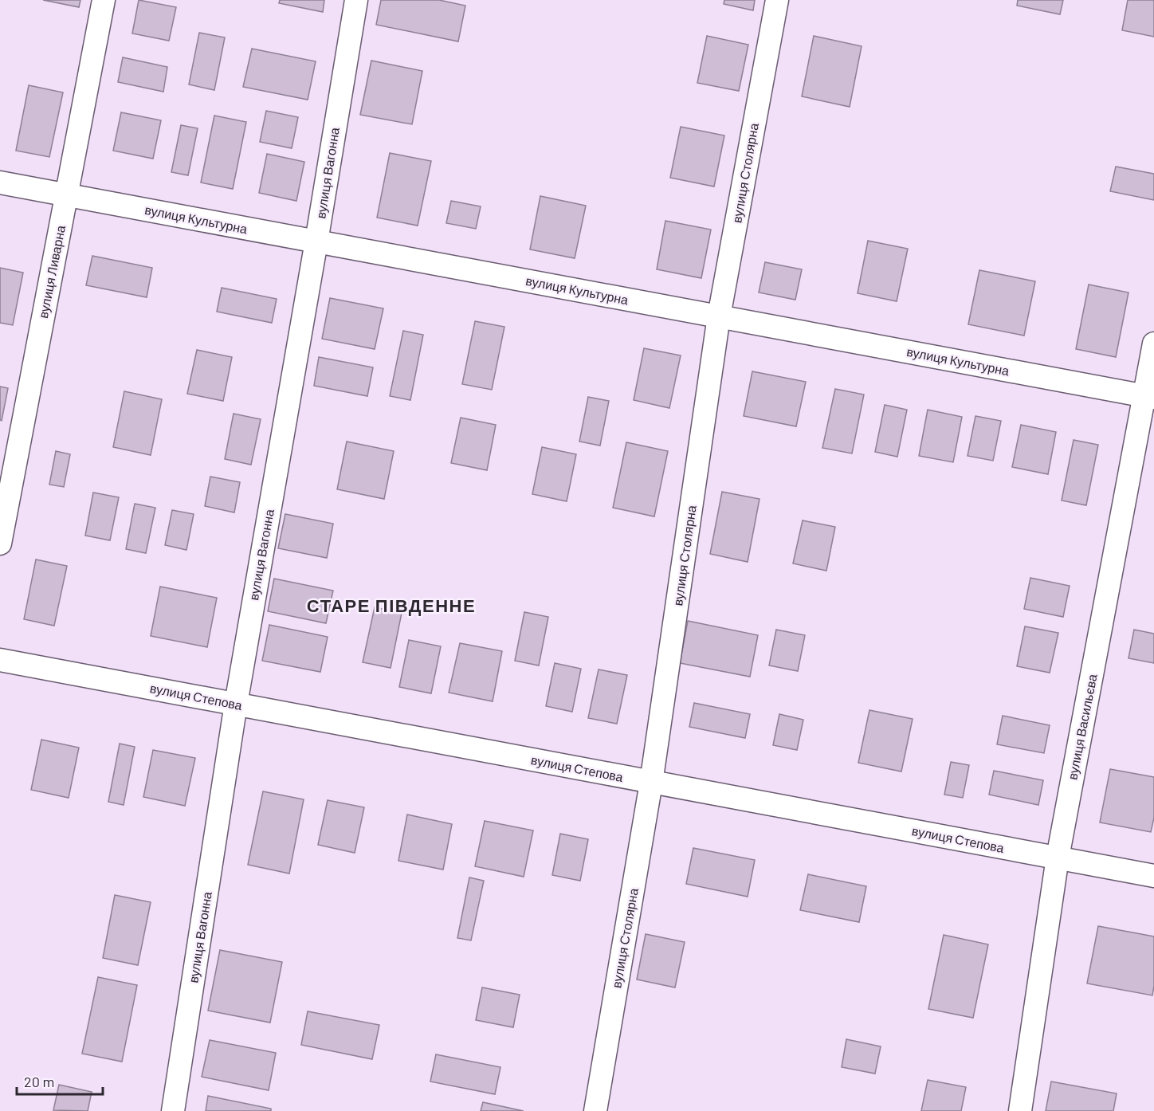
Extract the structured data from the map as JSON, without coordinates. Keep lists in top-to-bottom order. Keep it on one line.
{"streets":{"street":["вулиця Вагонна","вулиця Столярна","вулиця Культурна","вулиця Ливарна","вулиця Степова","вулиця Васильєва"]},"crossings":[["вулиця Вагонна","вулиця Культурна"],["вулиця Вагонна","вулиця Степова"],["вулиця Столярна","вулиця Культурна"],["вулиця Столярна","вулиця Степова"],["вулиця Культурна","вулиця Ливарна"],["вулиця Культурна","вулиця Васильєва"],["вулиця Степова","вулиця Васильєва"]],"districts":["СТАРЕ ПІВДЕННЕ"],"scale_bar":"20 m"}
